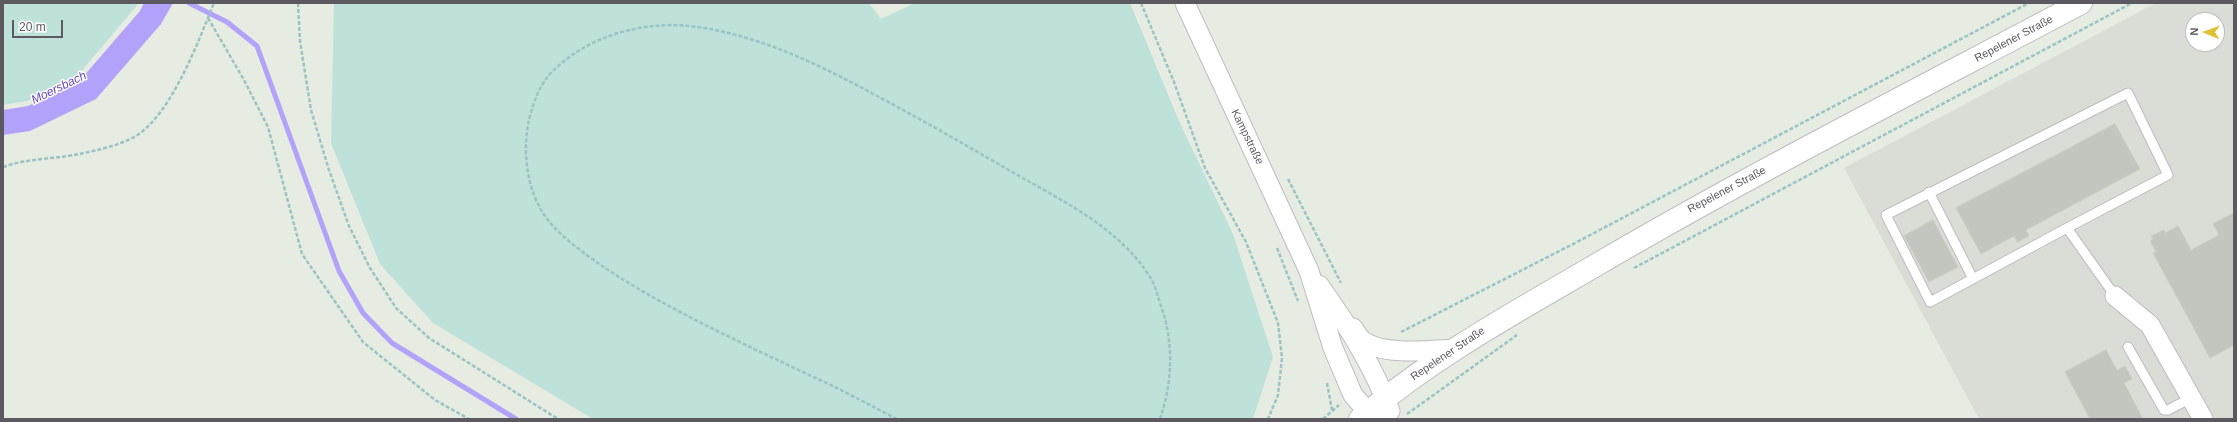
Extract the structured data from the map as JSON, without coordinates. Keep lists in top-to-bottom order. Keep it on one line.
{"streets":{"main road":["Repelener Straße"],"street":["Kampstraße"]},"crossings":[["Repelener Straße","Kampstraße"]],"water":["Moersbach"],"scale_bar":"20 m","north":"left"}
